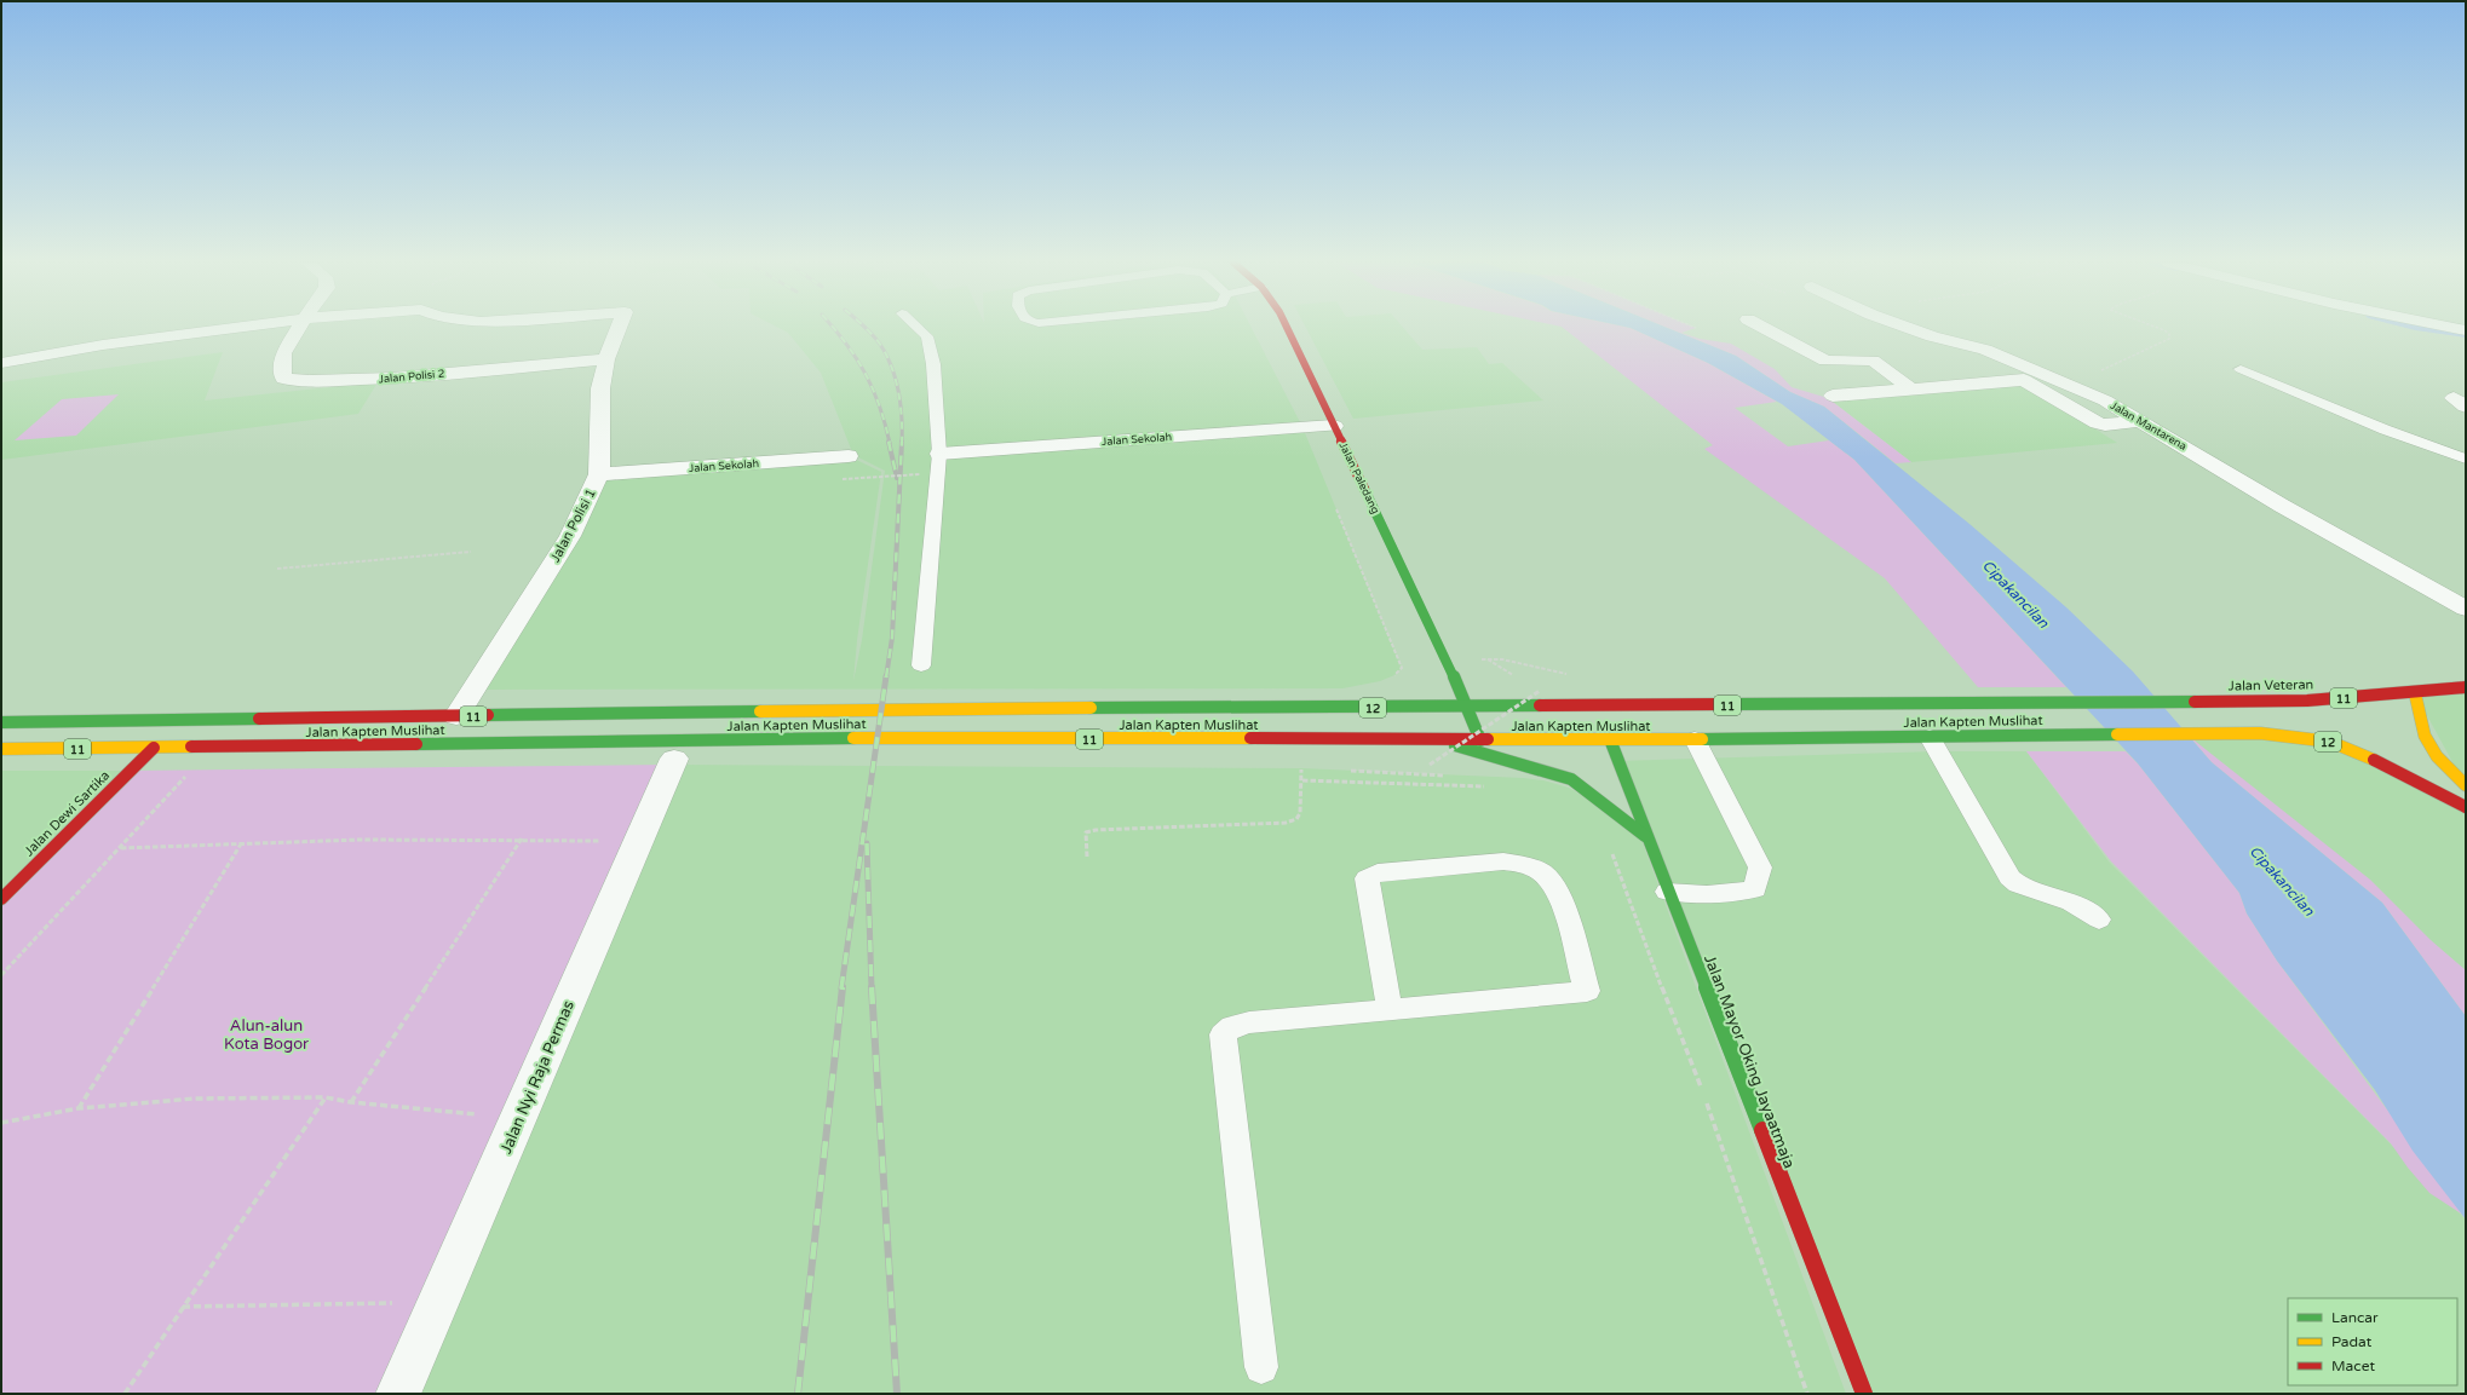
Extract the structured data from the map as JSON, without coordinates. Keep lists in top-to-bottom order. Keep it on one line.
{"streets":{"main road":["Jalan Paledang","Jalan Veteran","11","12","Jalan Kapten Muslihat","Jalan Dewi Sartika","Jalan Mayor Oking Jayaatmaja"],"street":["Jalan Polisi 2","Jalan Mantarena","Jalan Sekolah","Jalan Polisi 1","Jalan Nyi Raja Permas"]},"crossings":[["Jalan Polisi 2","Jalan Polisi 1"],["Jalan Sekolah","Jalan Paledang"],["Jalan Sekolah","Jalan Polisi 1"],["Jalan Paledang","Jalan Kapten Muslihat"],["Jalan Polisi 1","Jalan Kapten Muslihat"],["Jalan Veteran","Jalan Kapten Muslihat"],["Jalan Kapten Muslihat","Jalan Dewi Sartika"],["Jalan Kapten Muslihat","Jalan Mayor Oking Jayaatmaja"]],"water":["Cipakancilan"],"parks":["Alun-alun Kota Bogor"],"legend":["Lancar","Padat","Macet"]}
